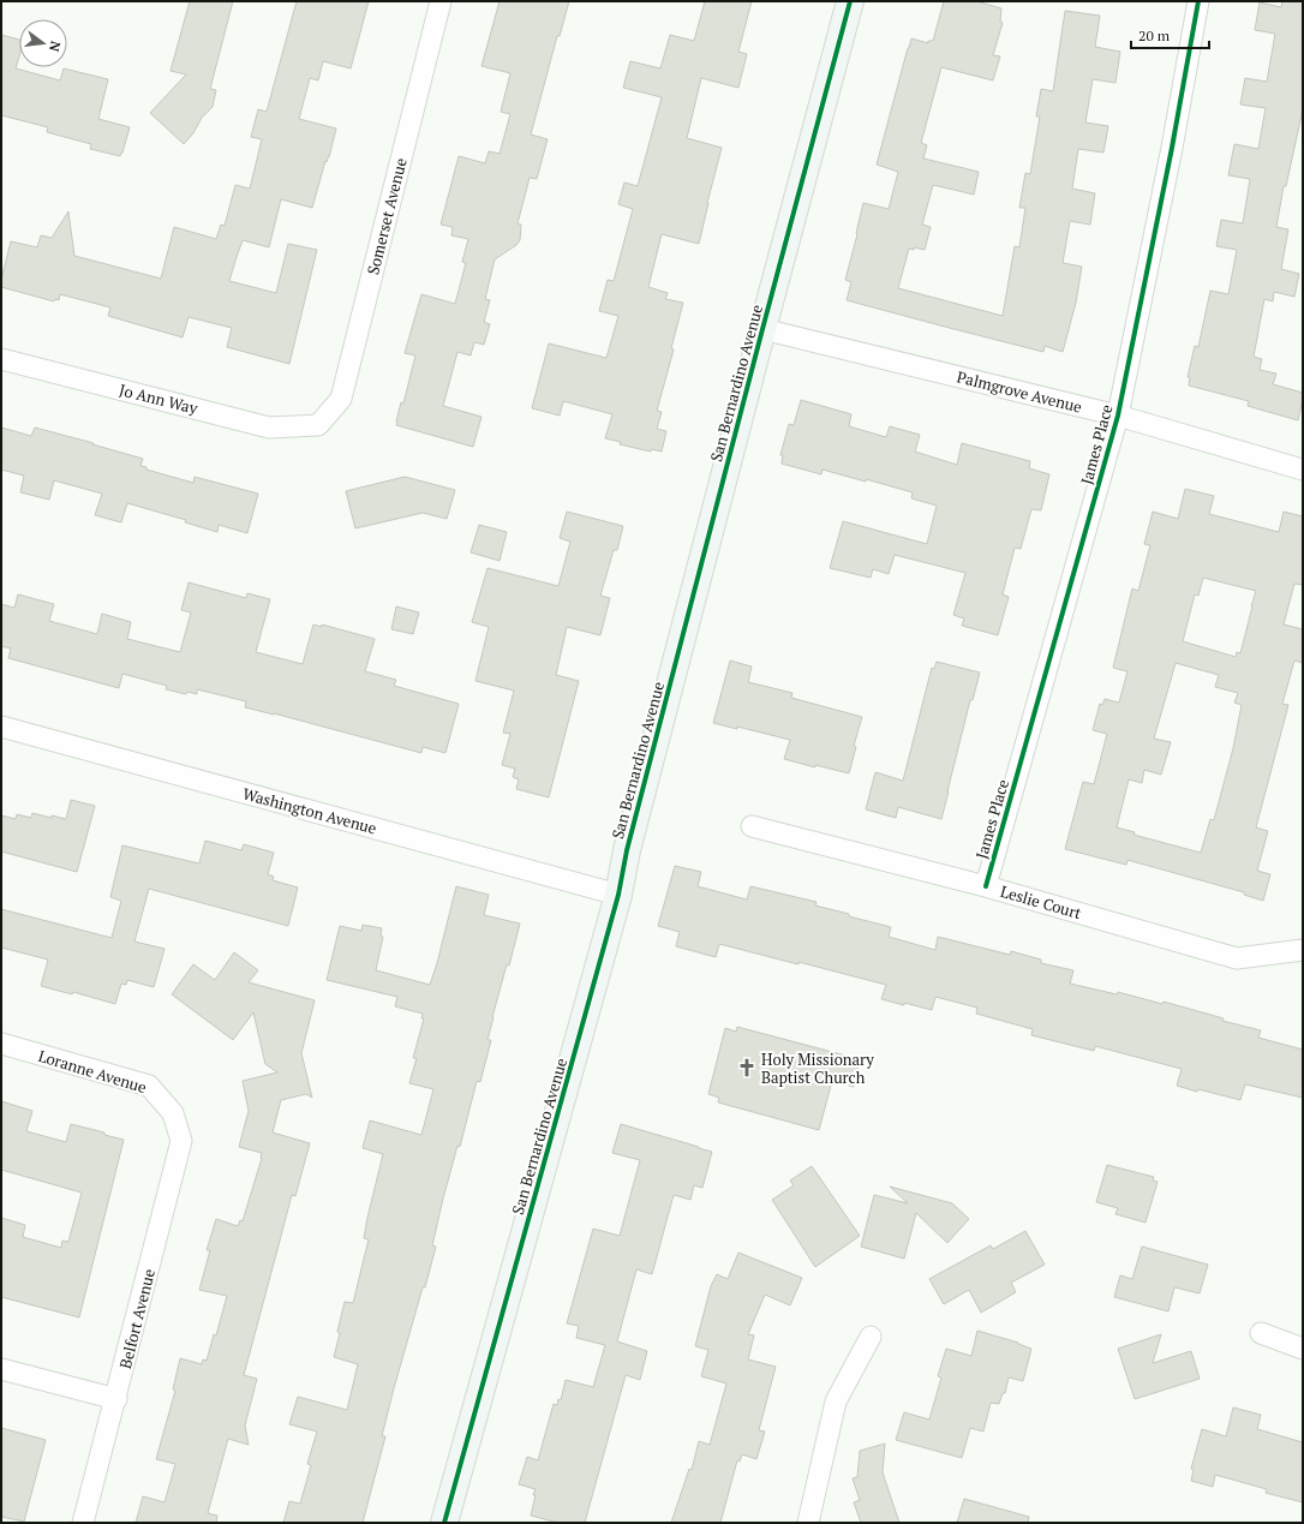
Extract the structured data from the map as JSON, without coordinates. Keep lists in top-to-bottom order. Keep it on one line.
{"streets":{"main road":["San Bernardino Avenue"],"street":["Somerset Avenue","Palmgrove Avenue","Jo Ann Way","James Place","Washington Avenue","Leslie Court","Loranne Avenue","Belfort Avenue"]},"crossings":[["Somerset Avenue","Jo Ann Way"],["San Bernardino Avenue","Palmgrove Avenue"],["San Bernardino Avenue","Washington Avenue"],["Palmgrove Avenue","James Place"],["James Place","Leslie Court"],["Loranne Avenue","Belfort Avenue"]],"places":{"church":["Holy Missionary Baptist Church"]},"scale_bar":"20 m","north":"right"}
